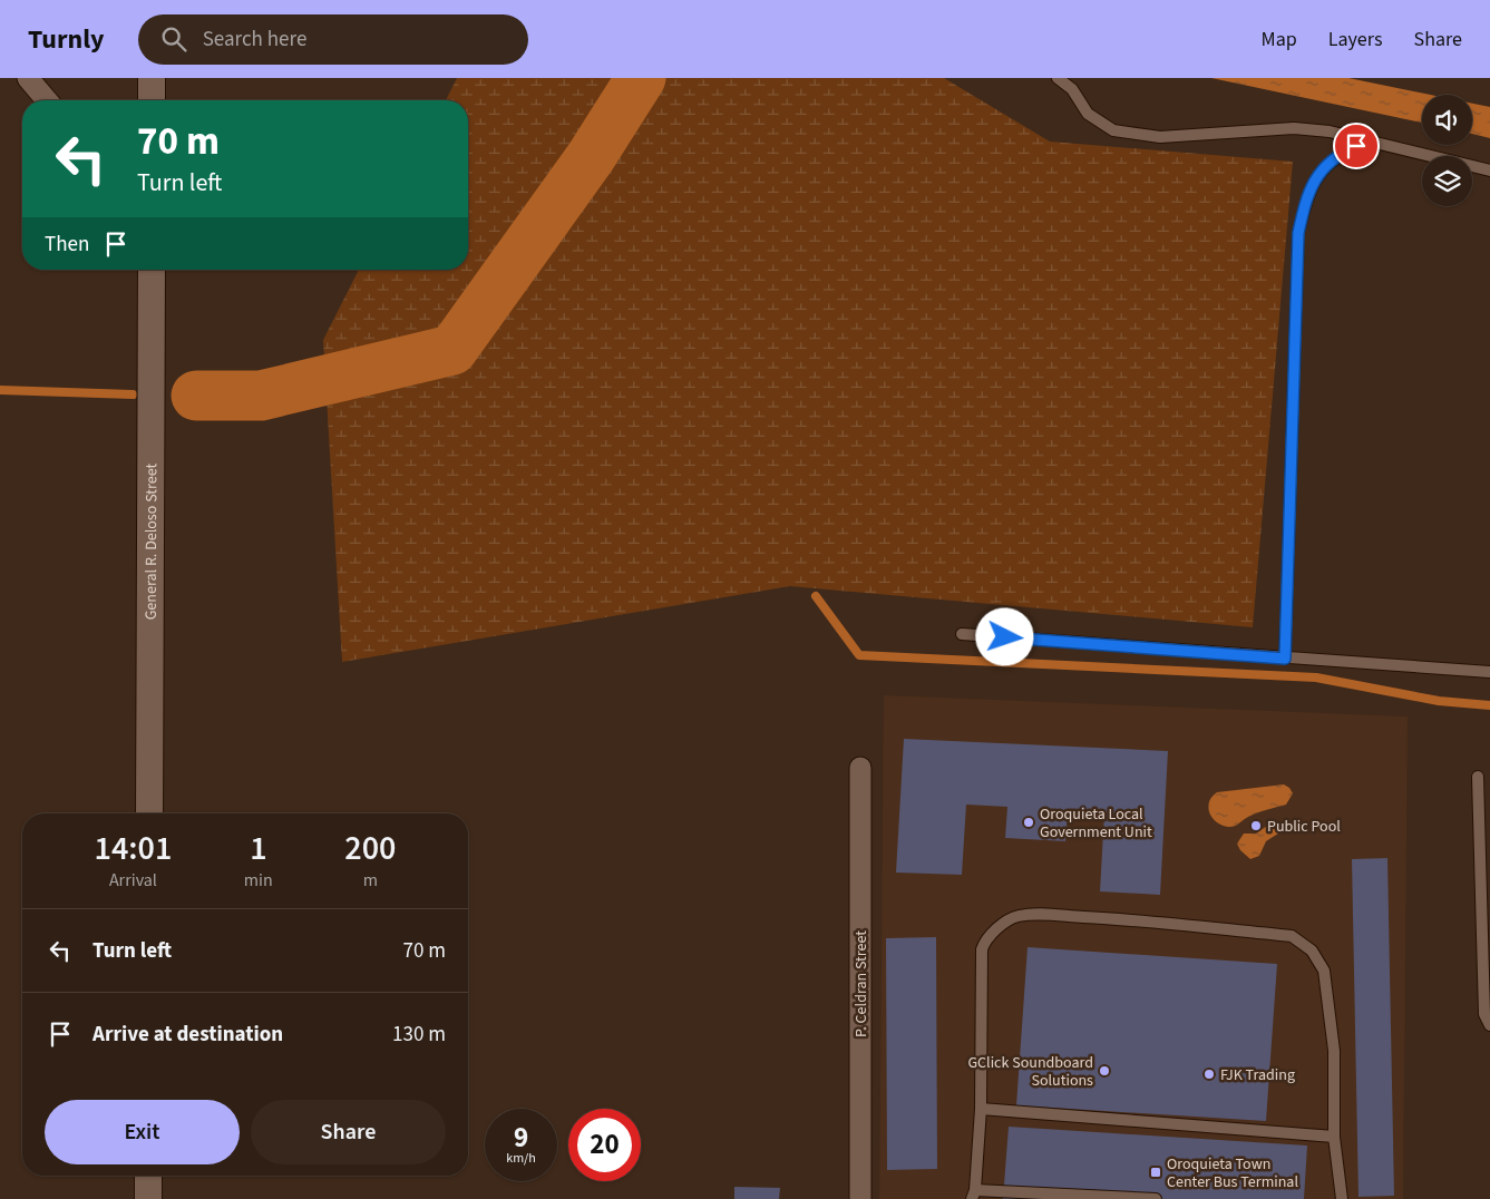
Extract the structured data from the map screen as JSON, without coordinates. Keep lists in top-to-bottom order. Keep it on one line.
{"streets":{"street":["General R. Deloso Street","P. Celdran Street"]},"places":{"other":["Oroquieta Local Government Unit","Public Pool","GClick Soundboard Solutions","FJK Trading"],"transit":["Oroquieta Town Center Bus Terminal"]},"page":{"header":"Turnly","search":"Search here","nav":["Map","Layers","Share"],"turn":["70 m","Turn left"],"then":"Then","eta":["14:01","Arrival","1","min","200","m"],"list":[{"name":"Turn left","value":"70 m"},{"name":"Arrive at destination","value":"130 m"}],"buttons":["Exit","Share"],"speed":"9 km/h","limit":"20"}}
